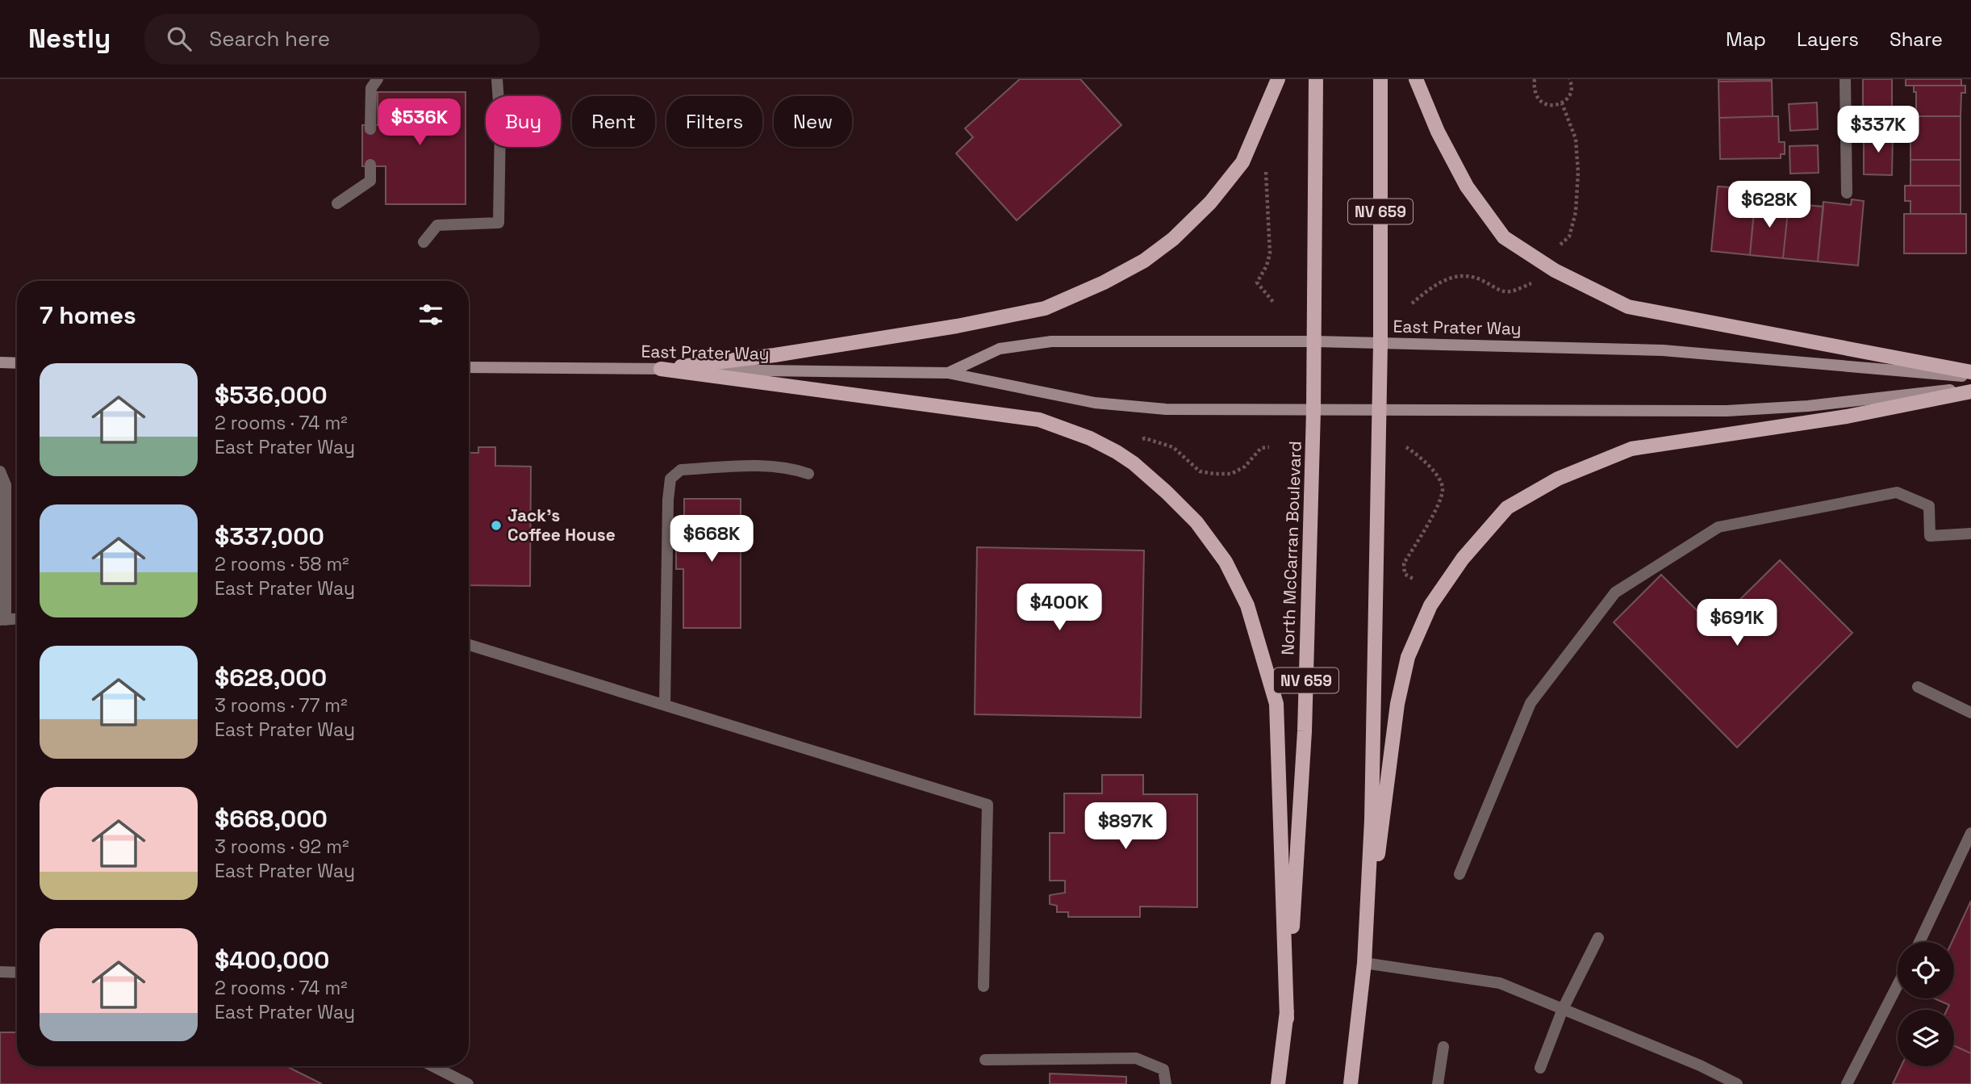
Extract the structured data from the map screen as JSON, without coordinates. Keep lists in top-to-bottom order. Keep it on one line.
{"streets":{"main road":["NV 659","East Prater Way","North McCarran Boulevard"]},"crossings":[["NV 659","East Prater Way"],["East Prater Way","North McCarran Boulevard"]],"places":["Jack's Coffee House"],"page":{"header":"Nestly","search":"Search here","nav":["Map","Layers","Share"],"chip":["Buy","Rent","Filters","New"],"price":["$536K","$337K","$628K","$668K","$400K","$691K","$897K"],"heading":"7 homes","list":[{"name":"$536,000","note":"2 rooms · 74 m² · East Prater Way"},{"name":"$337,000","note":"2 rooms · 58 m² · East Prater Way"},{"name":"$628,000","note":"3 rooms · 77 m² · East Prater Way"},{"name":"$668,000","note":"3 rooms · 92 m² · East Prater Way"},{"name":"$400,000","note":"2 rooms · 74 m² · East Prater Way"}]}}
